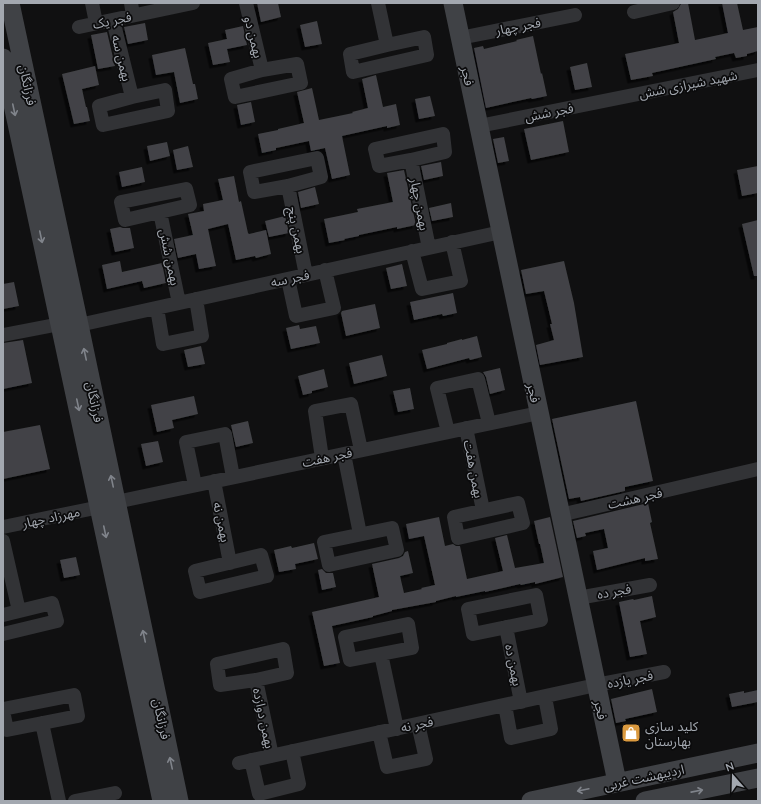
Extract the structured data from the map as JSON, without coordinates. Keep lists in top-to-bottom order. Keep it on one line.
{"streets":{"street":["فجر یک","فجر چهار","بهمن دو","بهمن سه","فجر","شهید شیرازی شش","فرزانگان","فجر شش","بهمن چهار","بهمن پنج","بهمن شش","فجر سه","فجر هفت","بهمن هفت","فجر هشت","مهرزاد چهار","بهمن نه","فجر ده","بهمن ده","فجر یازده","بهمن دوازده","فجر نه","اردیبهشت غربی"]},"crossings":[["فجر یک","بهمن سه"],["فجر چهار","فجر"],["فجر","فجر شش"],["فجر","فجر سه"],["فجر","فجر هفت"],["فجر","فجر هشت"],["فجر","فجر ده"],["فجر","فجر یازده"],["فجر","فجر نه"],["فجر","اردیبهشت غربی"],["شهید شیرازی شش","فجر شش"],["فرزانگان","فجر سه"],["فرزانگان","فجر هفت"],["فرزانگان","مهرزاد چهار"],["بهمن چهار","فجر سه"],["بهمن پنج","فجر سه"],["بهمن شش","فجر سه"],["فجر هفت","بهمن هفت"],["فجر هفت","مهرزاد چهار"],["فجر هفت","بهمن نه"],["بهمن ده","فجر نه"],["فجر یازده","فجر نه"],["بهمن دوازده","فجر نه"]],"places":{"shop":["کلید سازی بهارستان"]},"north":"top"}
